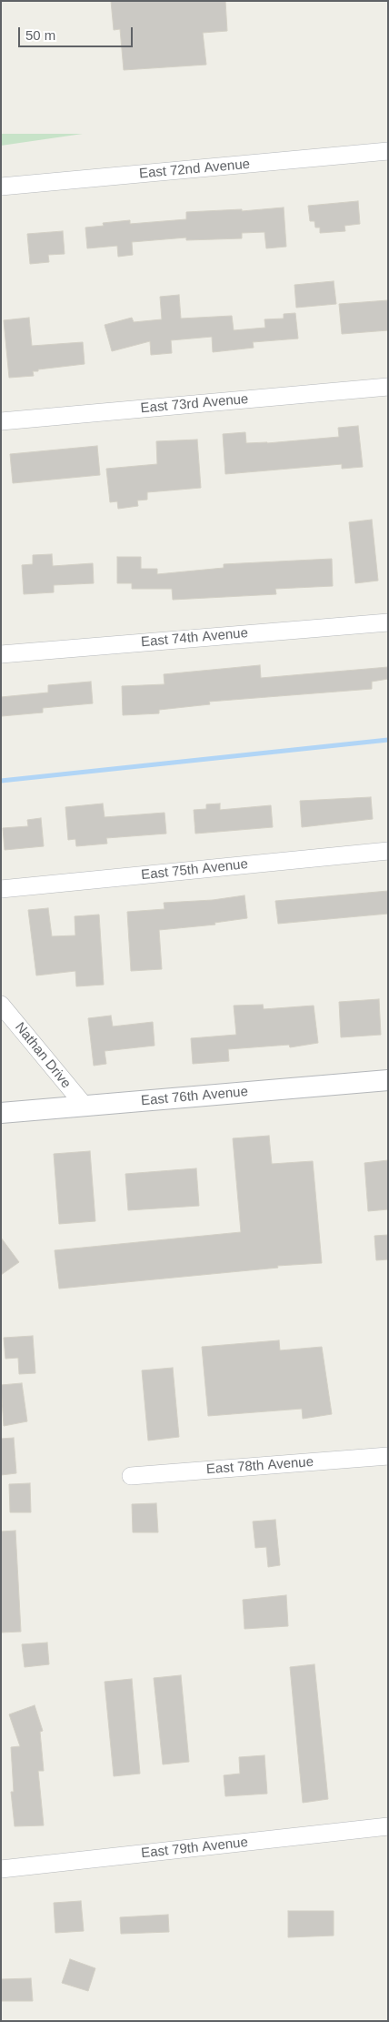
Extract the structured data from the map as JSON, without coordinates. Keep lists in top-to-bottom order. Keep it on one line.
{"streets":{"street":["East 72nd Avenue","East 73rd Avenue","East 74th Avenue","East 75th Avenue","Nathan Drive","East 76th Avenue","East 78th Avenue","East 79th Avenue"]},"crossings":[["Nathan Drive","East 76th Avenue"]],"scale_bar":"50 m"}
